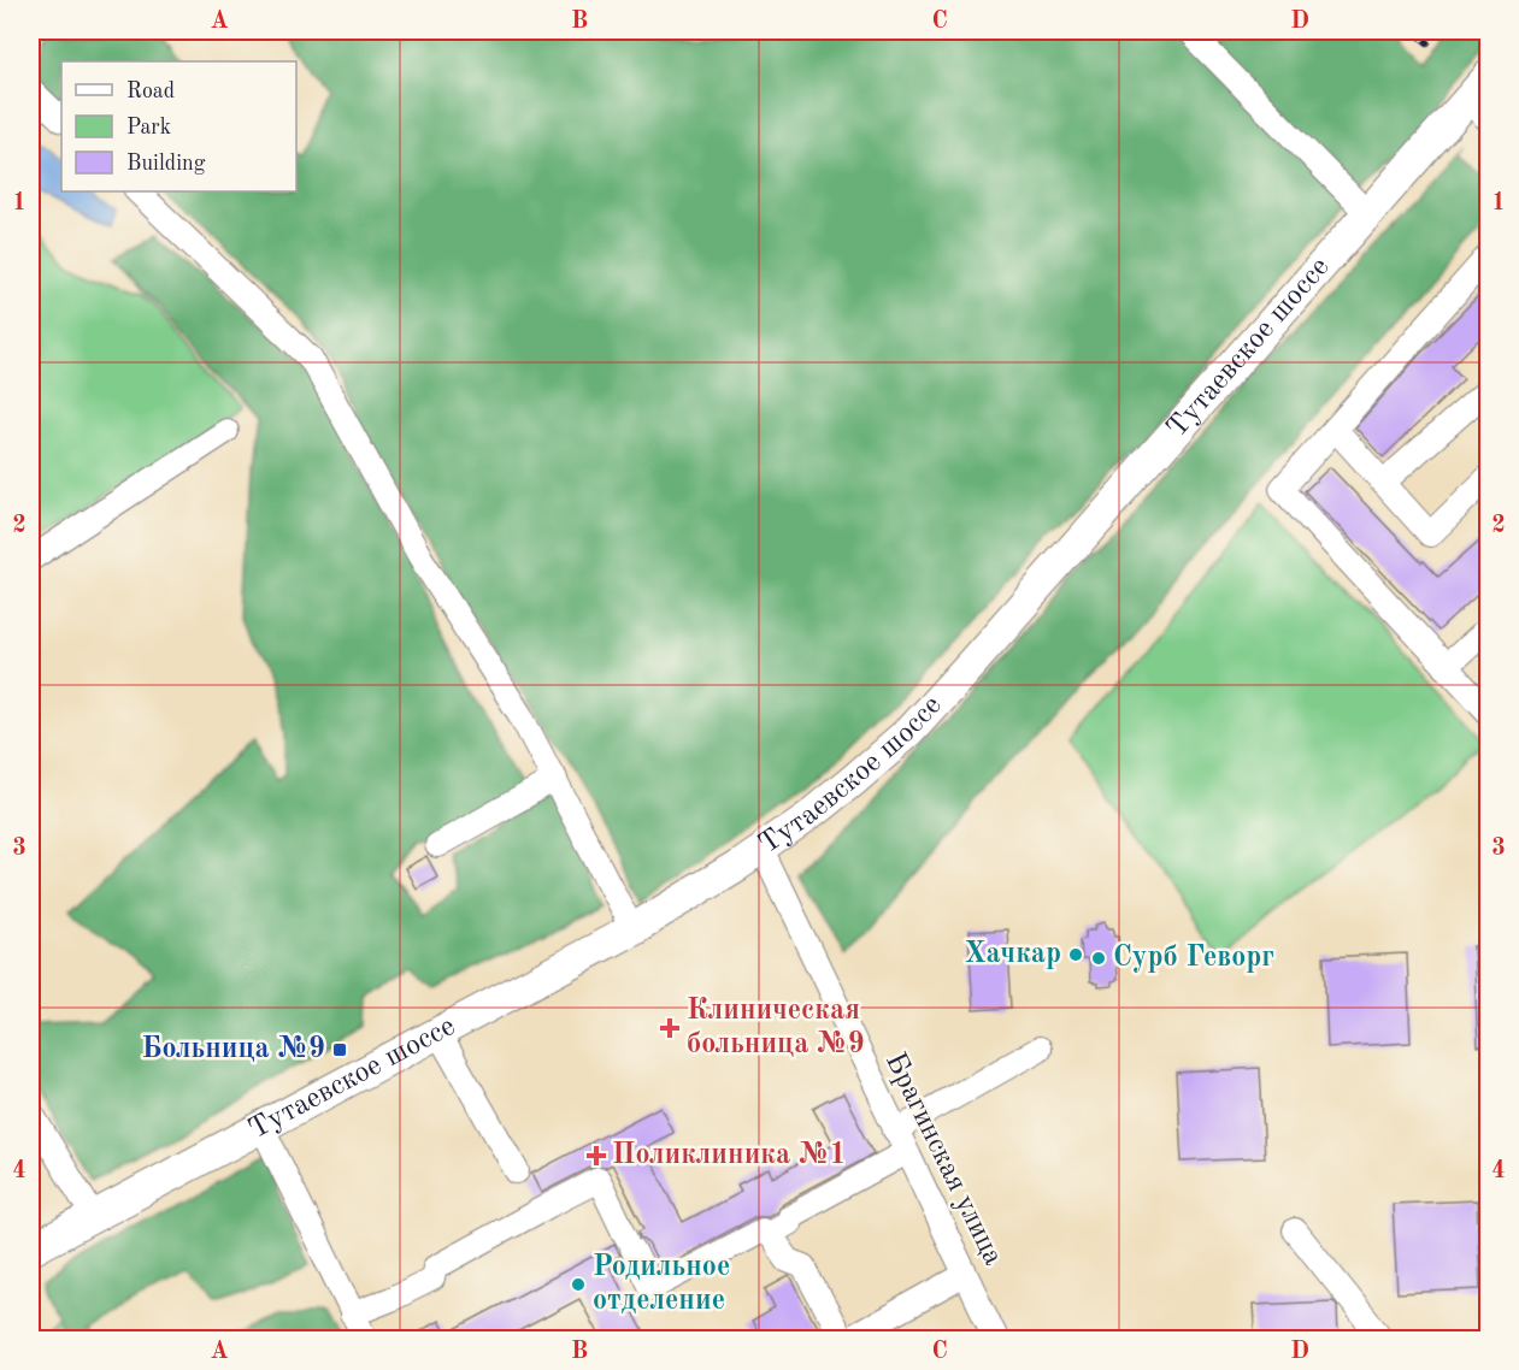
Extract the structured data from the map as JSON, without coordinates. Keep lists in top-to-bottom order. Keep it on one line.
{"streets":{"main road":["Тутаевское шоссе"],"street":["Брагинская улица"]},"crossings":[["Тутаевское шоссе","Брагинская улица"]],"places":{"other":["Хачкар","Сурб Геворг","Родильное отделение"],"health":["Клиническая больница №9","Поликлиника №1"],"transit":["Больница №9"]},"legend":["Road","Park","Building"],"grid":{"columns":["A","B","C","D"],"rows":["1","2","3","4"]}}
